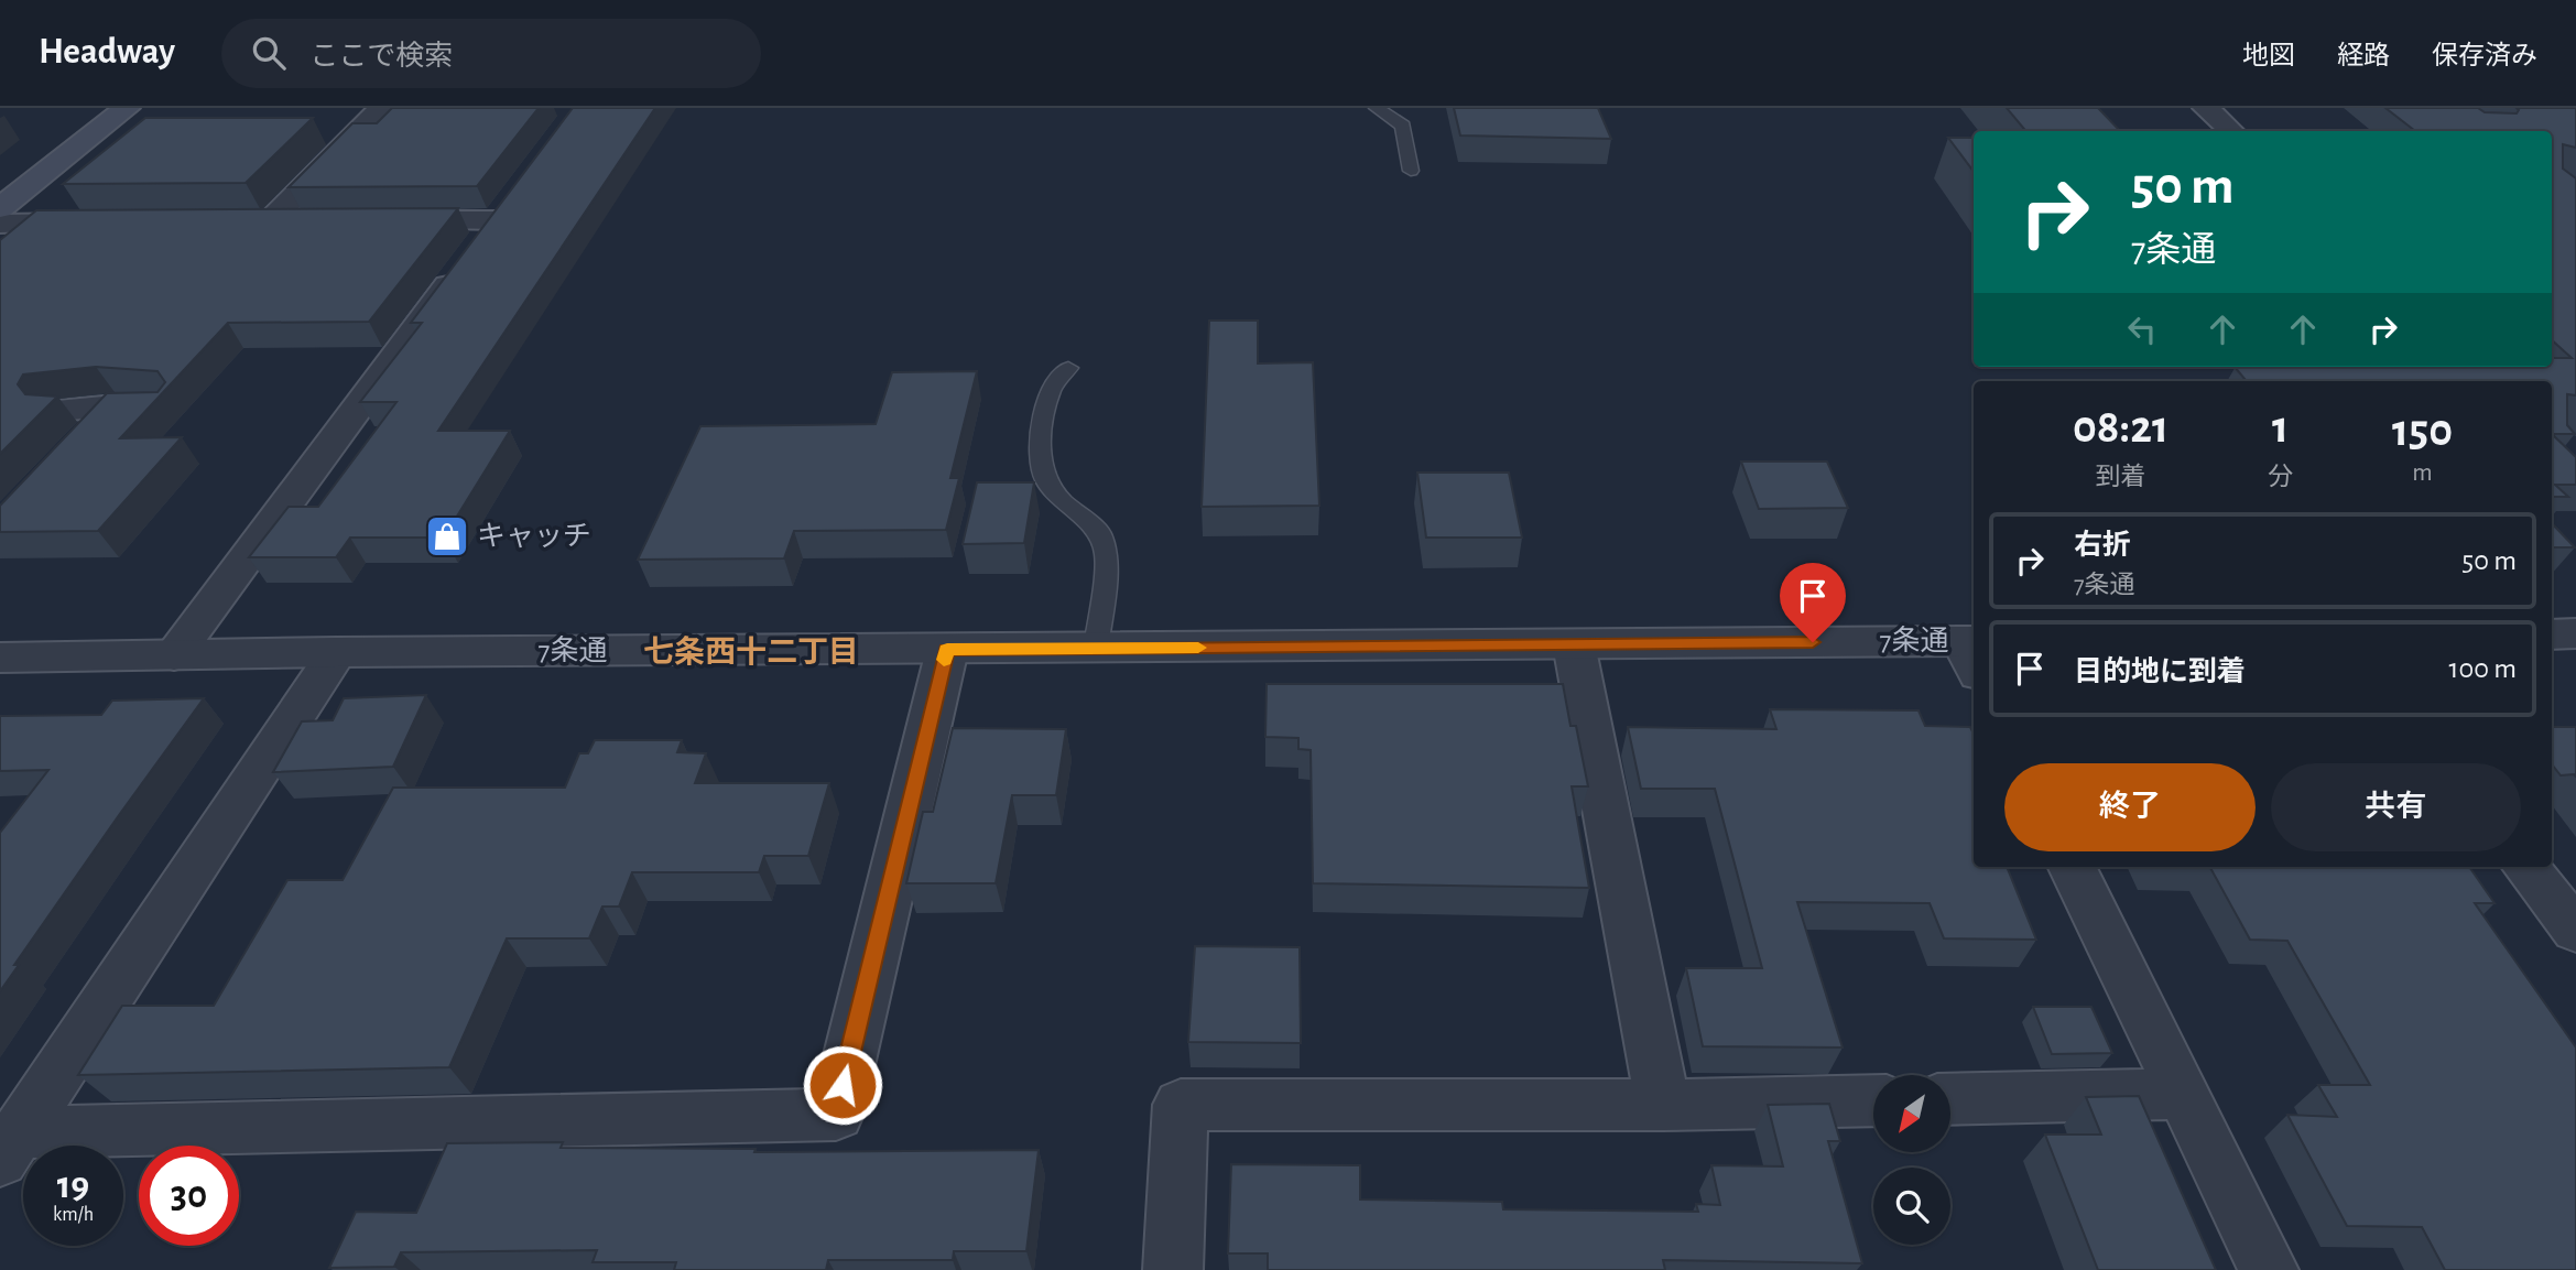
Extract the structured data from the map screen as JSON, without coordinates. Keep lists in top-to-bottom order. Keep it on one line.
{"streets":{"street":["7条通"]},"districts":["七条西十二丁目"],"places":{"shop":["キャッチ"]},"north":"bottom left","page":{"header":"Headway","search":"ここで検索","nav":["地図","経路","保存済み"],"turn":["50 m","7条通"],"eta":["08:21","到着","1","分","150","m"],"list":[{"name":"右折","note":"7条通","value":"50 m"},{"name":"目的地に到着","value":"100 m"}],"buttons":["終了","共有"],"speed":"19 km/h","limit":"30"}}
